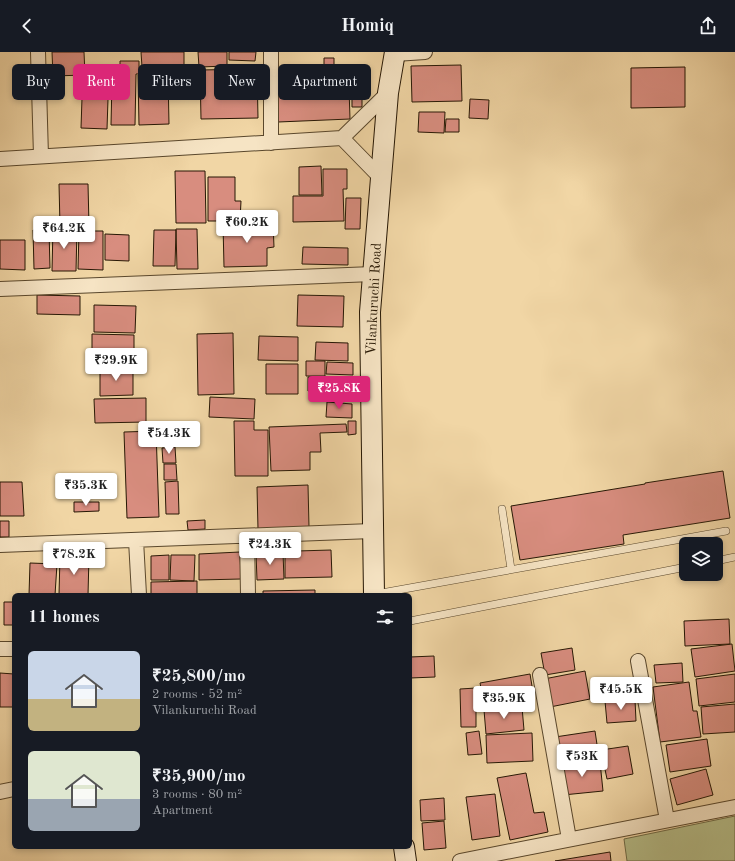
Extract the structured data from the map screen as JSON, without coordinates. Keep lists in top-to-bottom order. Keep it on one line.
{"streets":{"main road":["Vilankuruchi Road"]},"page":{"header":"Homiq","chip":["Buy","Rent","Filters","New","Apartment"],"price":["₹60.2K","₹64.2K","₹29.9K","₹25.8K","₹54.3K","₹35.3K","₹24.3K","₹78.2K","₹45.5K","₹35.9K","₹53K"],"heading":"11 homes","list":[{"name":"₹25,800/mo","note":"2 rooms · 52 m² · Vilankuruchi Road"},{"name":"₹35,900/mo","note":"3 rooms · 80 m² · Apartment"}]}}
